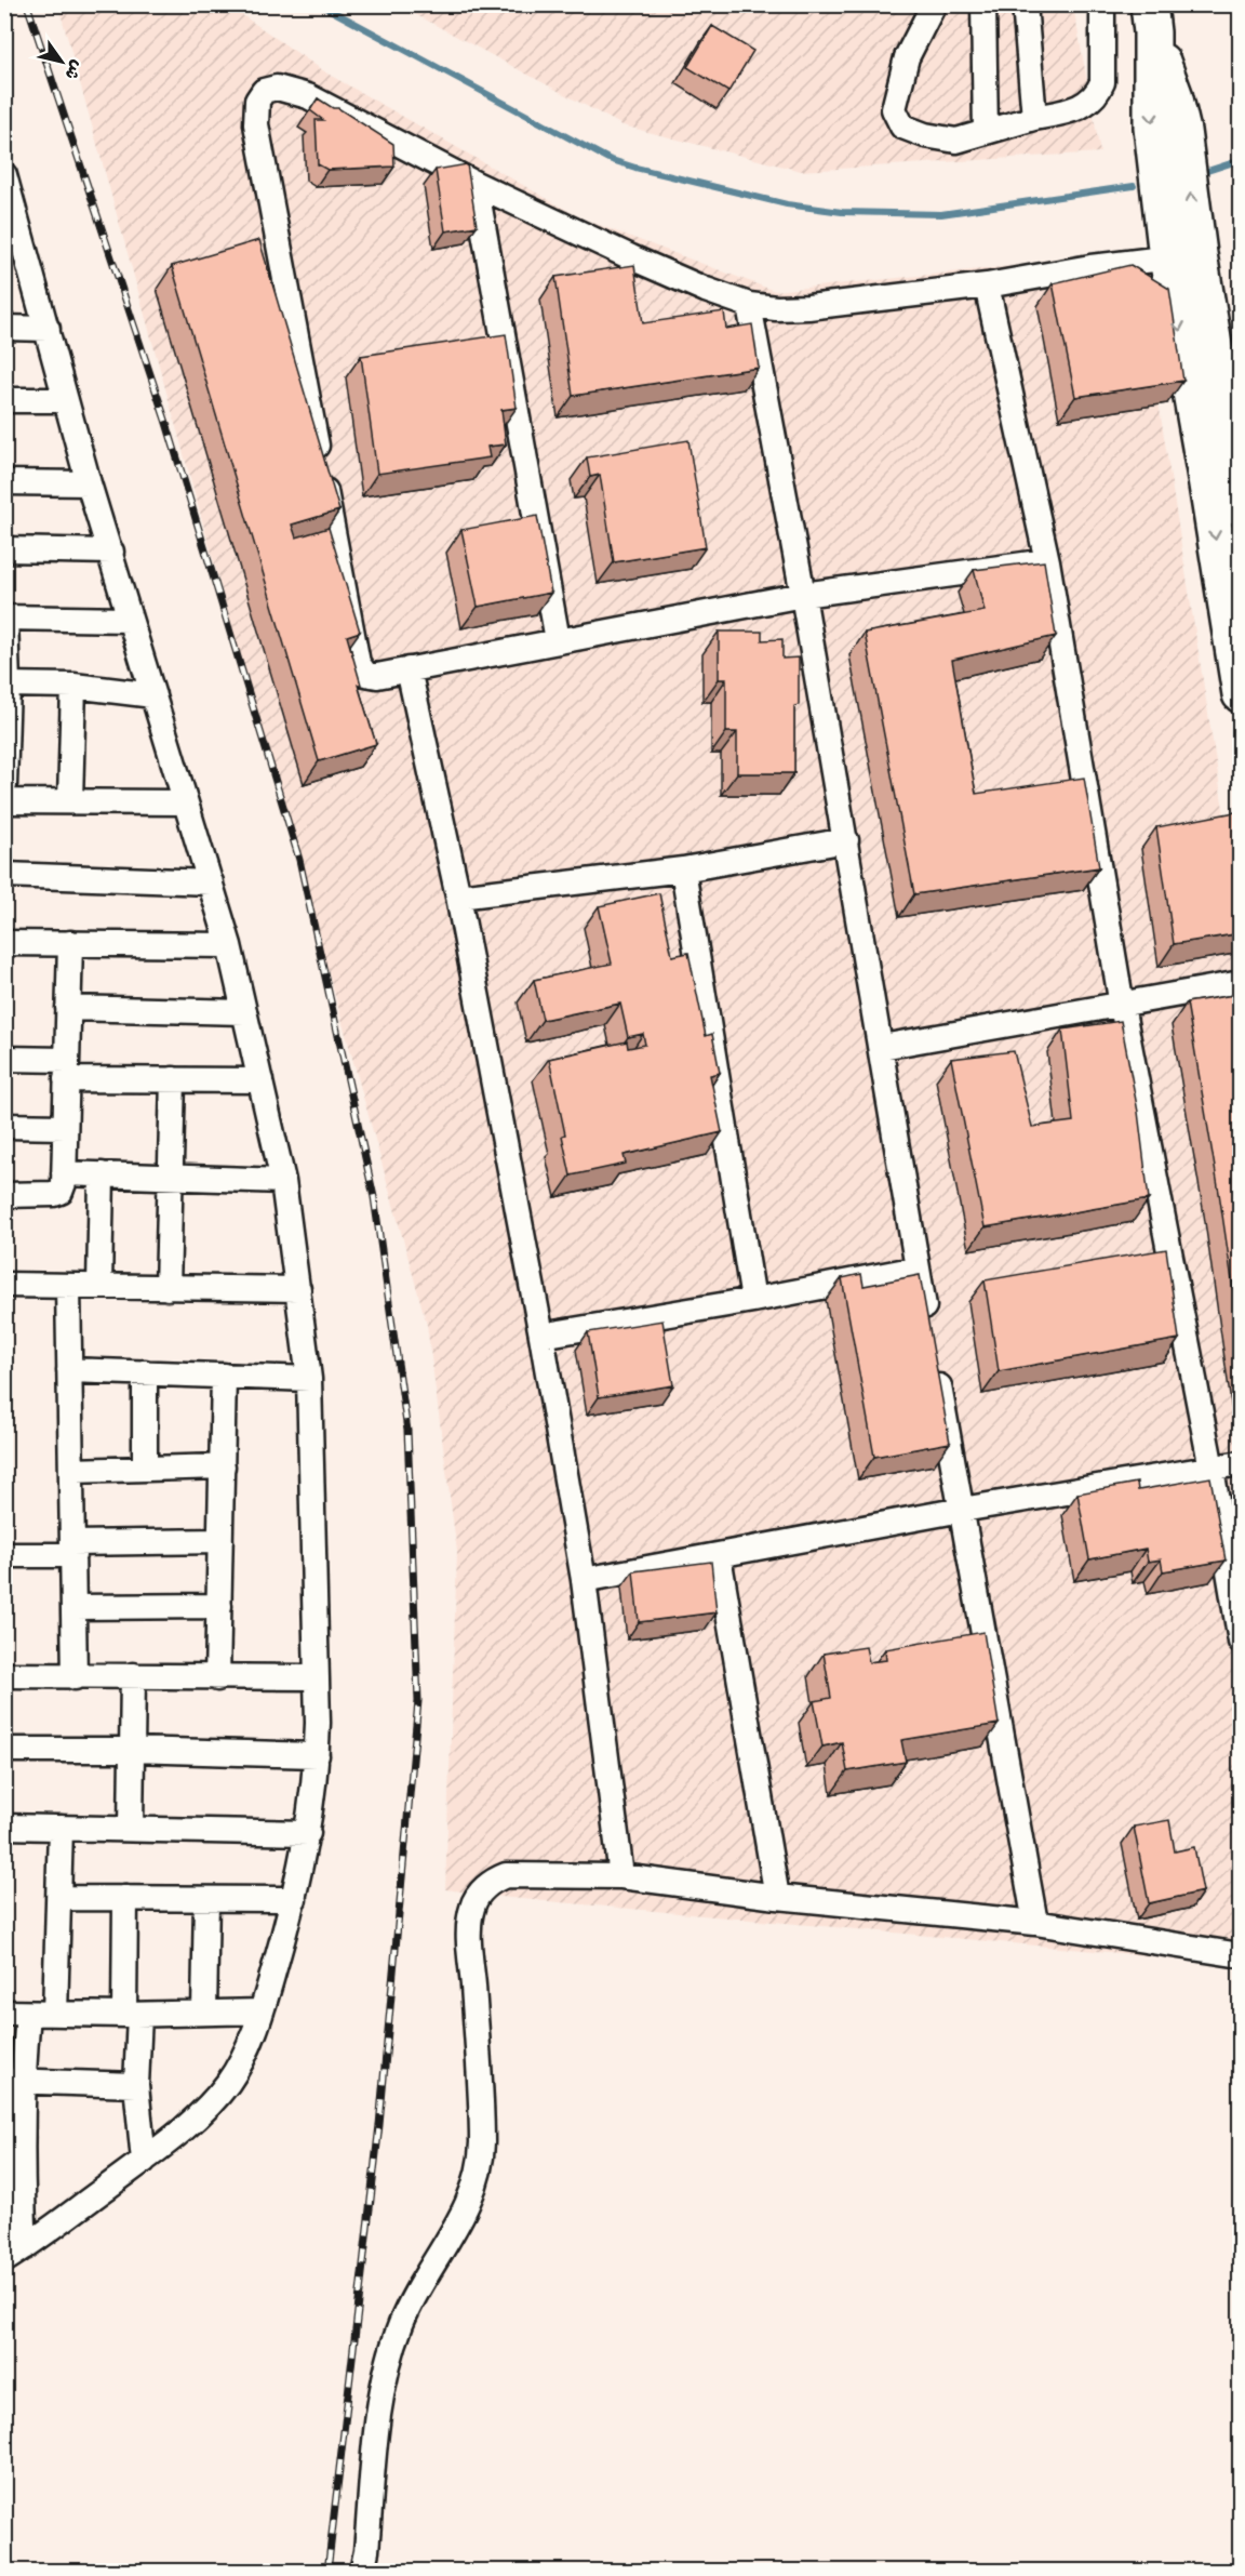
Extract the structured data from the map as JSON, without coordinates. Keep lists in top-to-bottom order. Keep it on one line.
{"north":"bottom right"}
